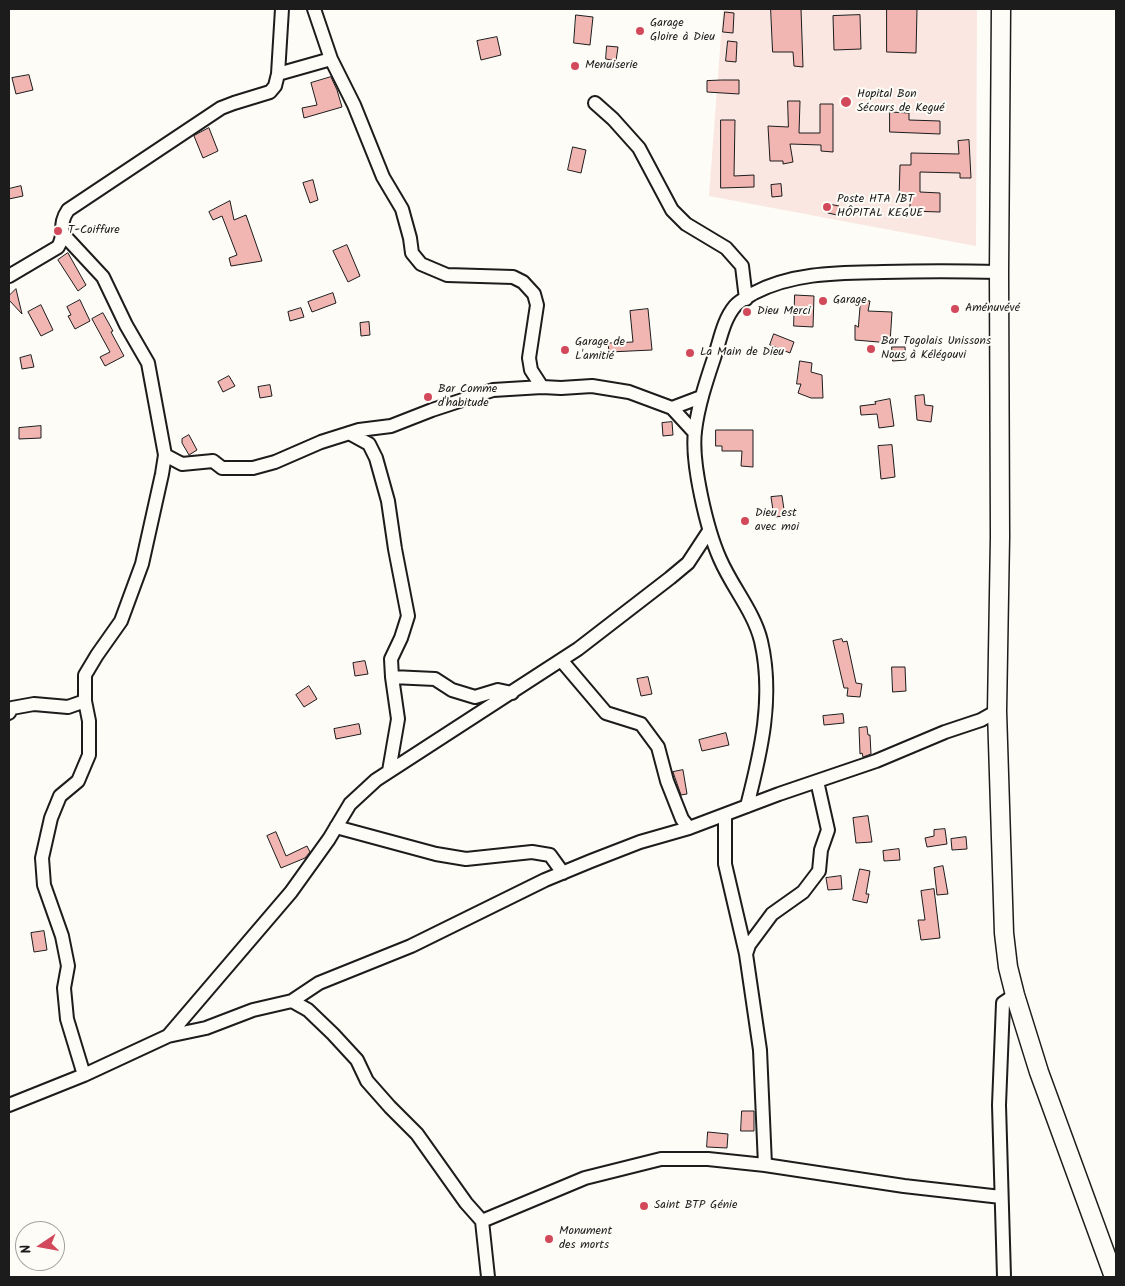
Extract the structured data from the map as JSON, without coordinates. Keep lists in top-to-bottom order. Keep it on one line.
{"places":["Garage Gloire à Dieu","Menuiserie","Hopital Bon Sécours de Kegué","Poste HTA /BT HÔPITAL KEGUE","T-Coiffure","Garage","Aménuvévé","Dieu Merci","Bar Togolais Unissons Nous à Kélégouvi","Garage de L'amitié","La Main de Dieu","Bar Comme d'habitude","Dieu est avec moi","Saint BTP Génie","Monument des morts"],"north":"left"}
